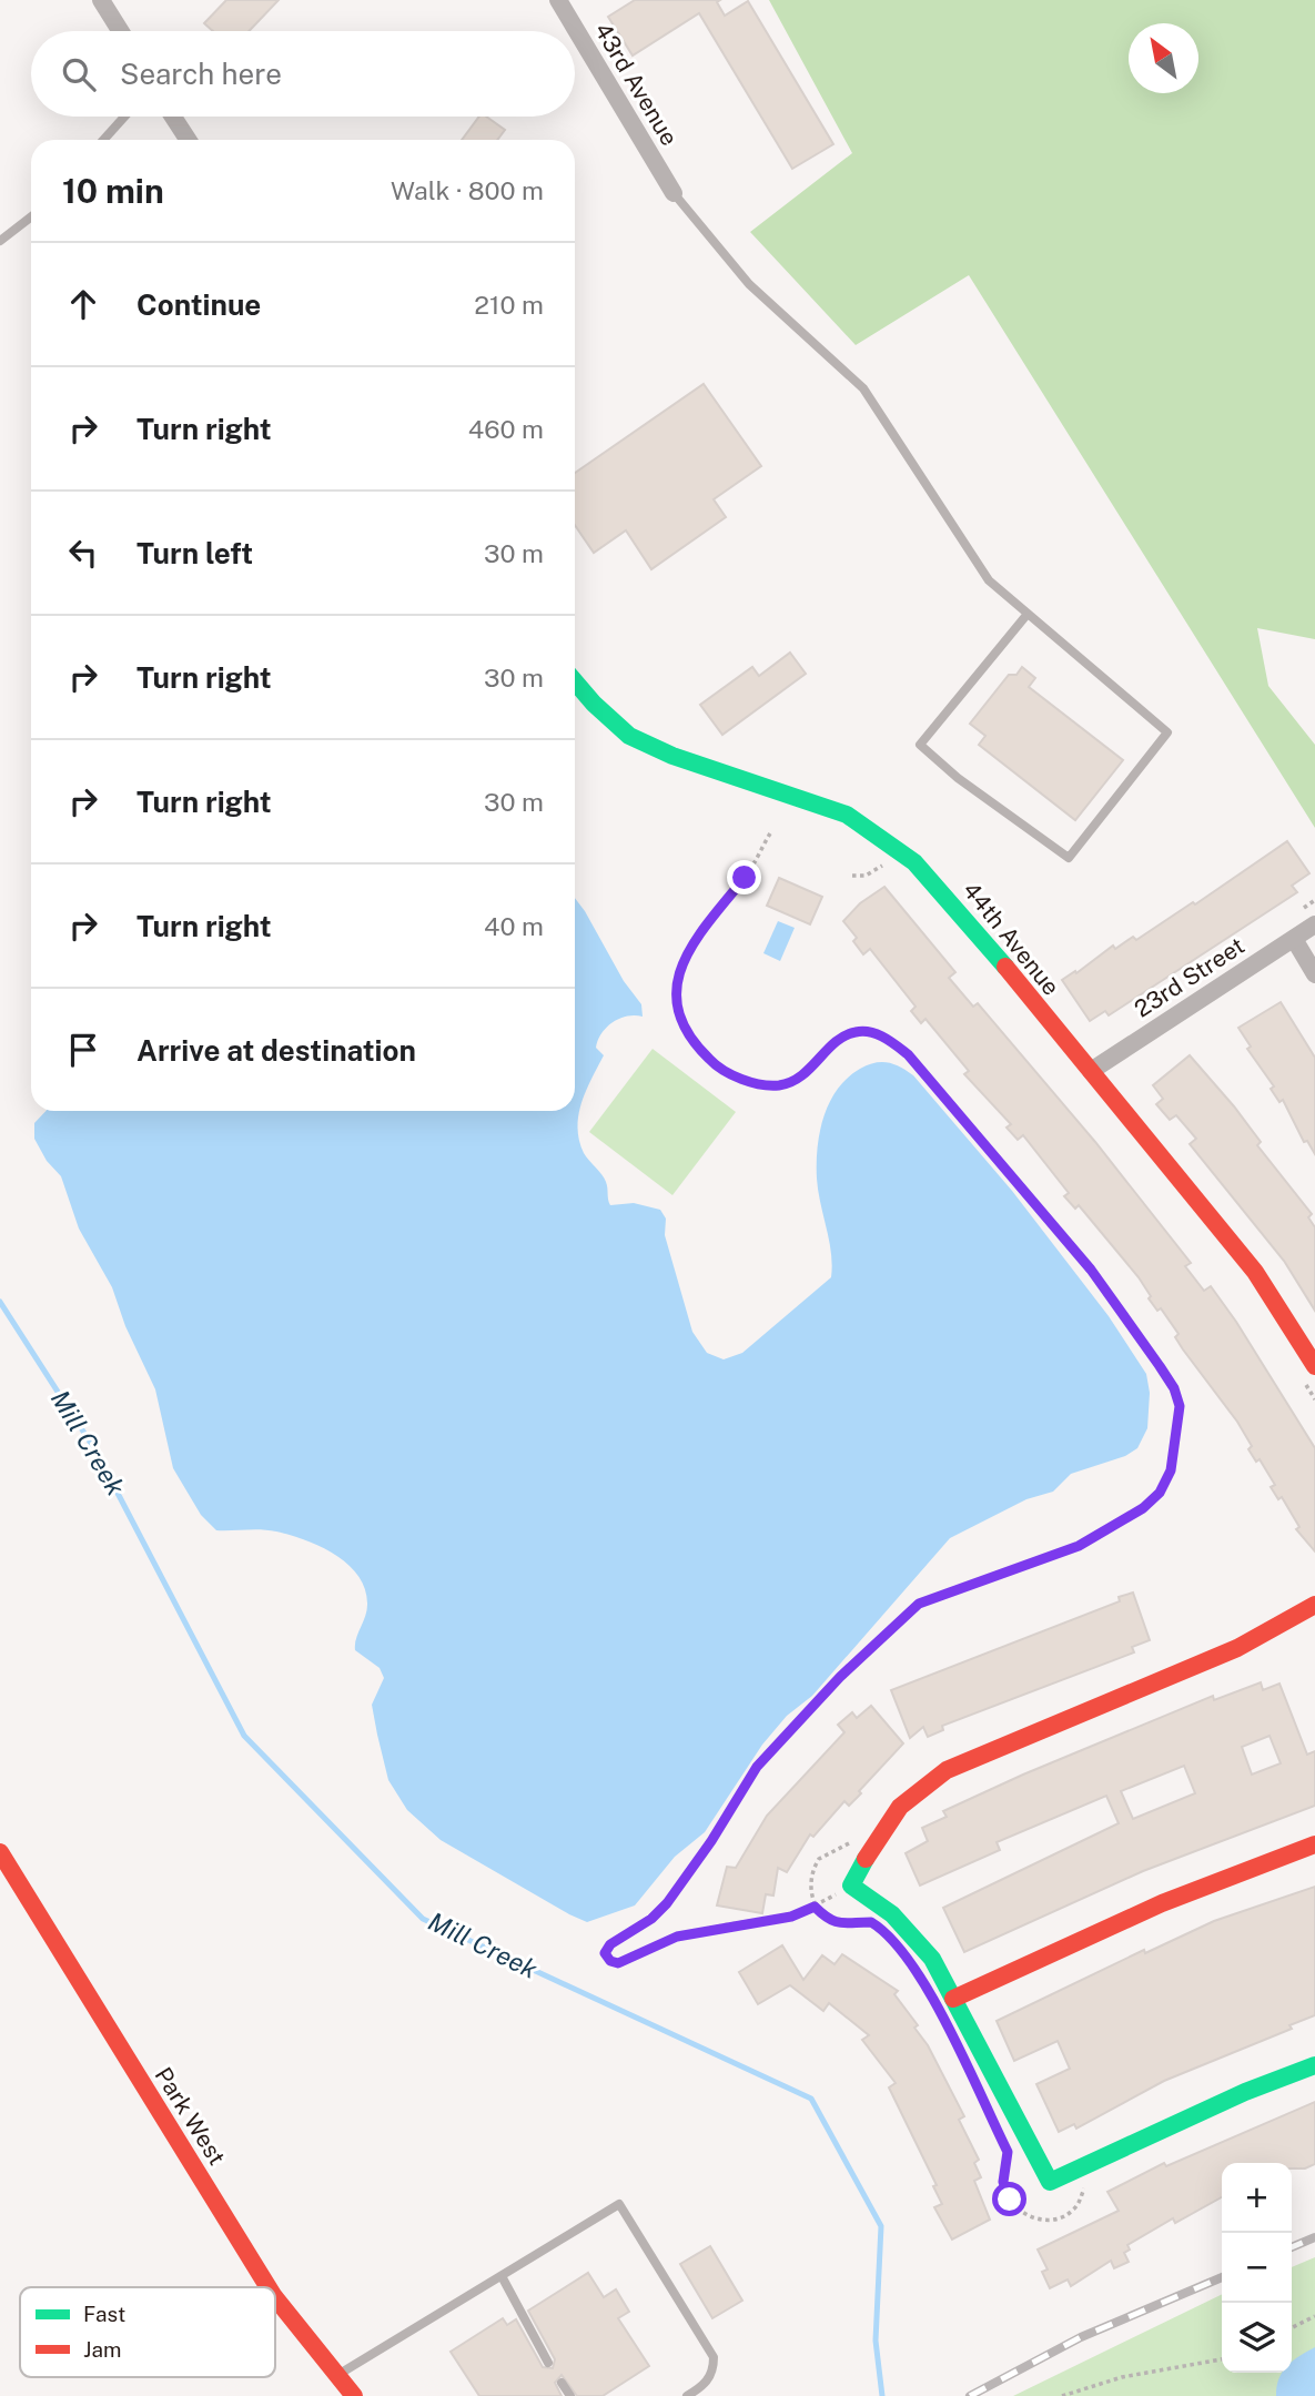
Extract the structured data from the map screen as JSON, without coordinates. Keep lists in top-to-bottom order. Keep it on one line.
{"streets":{"street":["43rd Avenue","44th Avenue","23rd Street","Park West"]},"crossings":[["44th Avenue","23rd Street"]],"water":["Mill Creek"],"legend":["Fast","Jam"],"north":"top left","page":{"search":"Search here","heading":["10 min","Walk · 800 m"],"list":[["Continue","210 m"],["Turn right","460 m"],["Turn left","30 m"],["Turn right","30 m"],["Turn right","30 m"],["Turn right","40 m"],"Arrive at destination"],"map_buttons":["+","−"]}}
